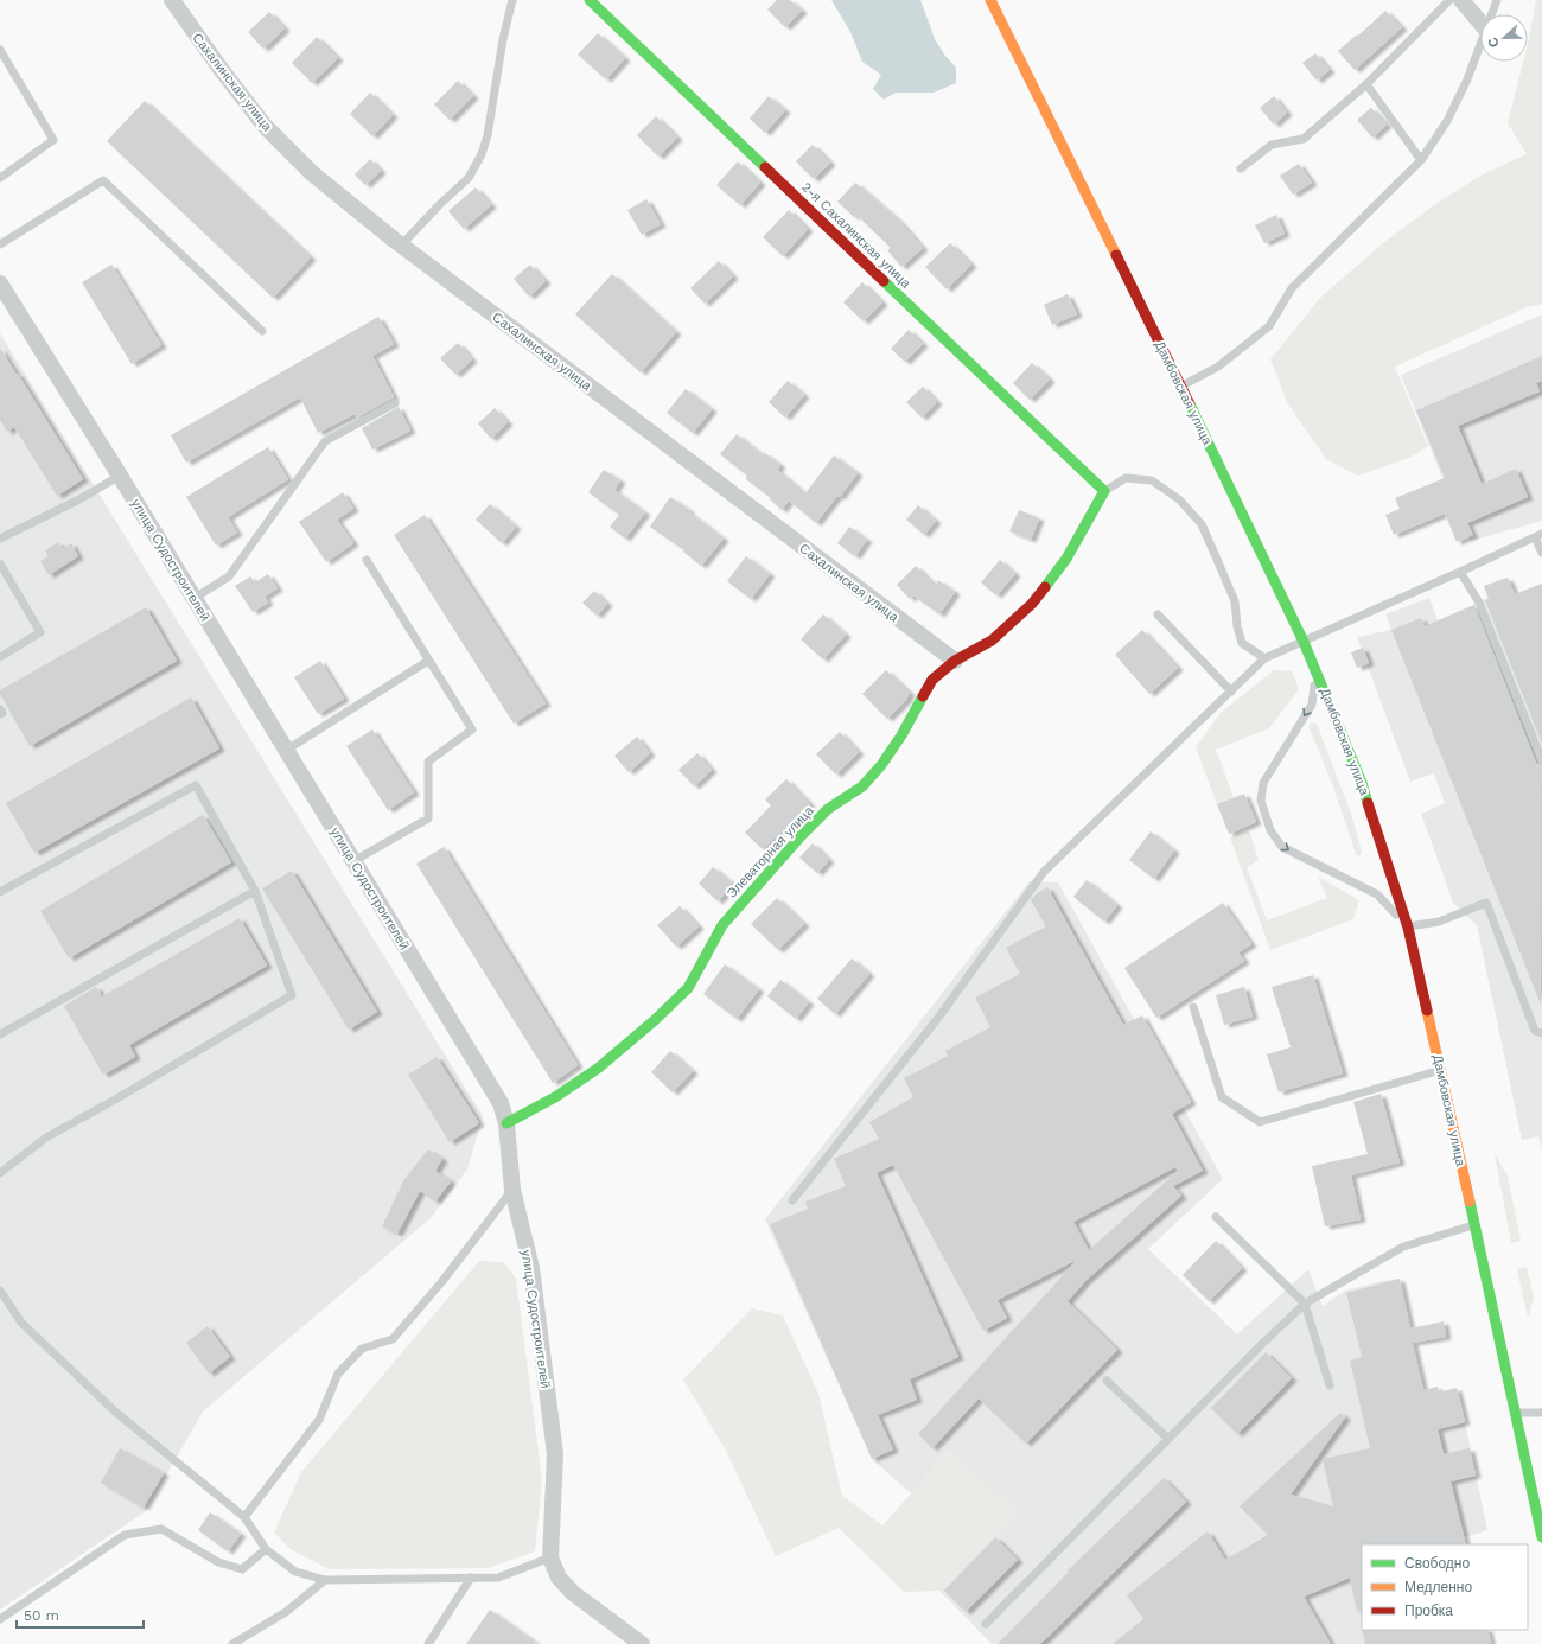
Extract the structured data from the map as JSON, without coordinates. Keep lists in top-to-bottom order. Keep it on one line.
{"streets":{"main road":["2-я Сахалинская улица","Дамбовская улица","Элеваторная улица"],"street":["Сахалинская улица","улица Судостроителей"]},"crossings":[["Сахалинская улица","Элеваторная улица"],["2-я Сахалинская улица","Элеваторная улица"],["улица Судостроителей","Элеваторная улица"]],"legend":["Свободно","Медленно","Пробка"],"scale_bar":"50 m","north":"left"}
